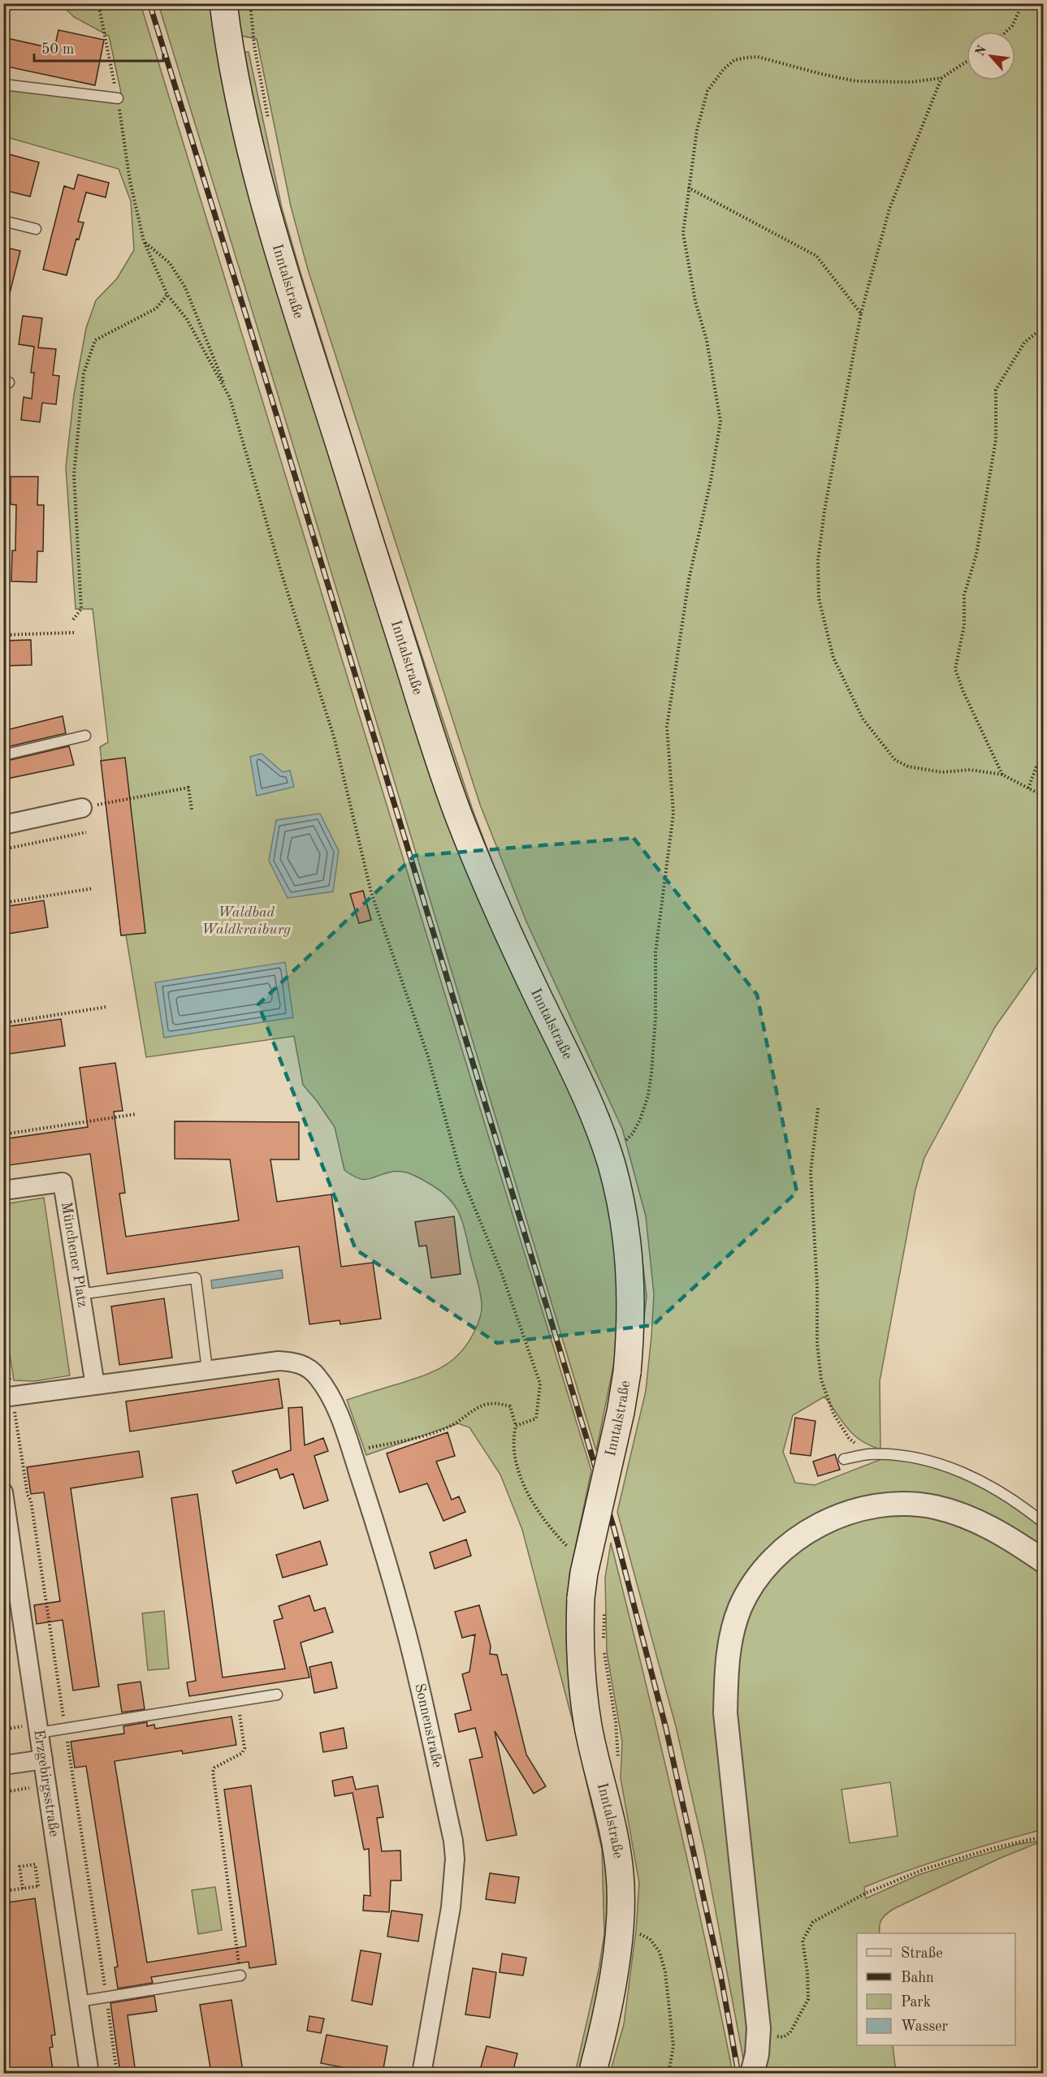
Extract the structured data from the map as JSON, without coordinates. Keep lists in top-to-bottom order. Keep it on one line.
{"streets":{"main road":["Inntalstraße"],"street":["Münchener Platz","Sonnenstraße","Erzgebirgsstraße"]},"parks":["Waldbad Waldkraiburg"],"legend":["Straße","Bahn","Park","Wasser"],"scale_bar":"50 m","north":"top left"}
